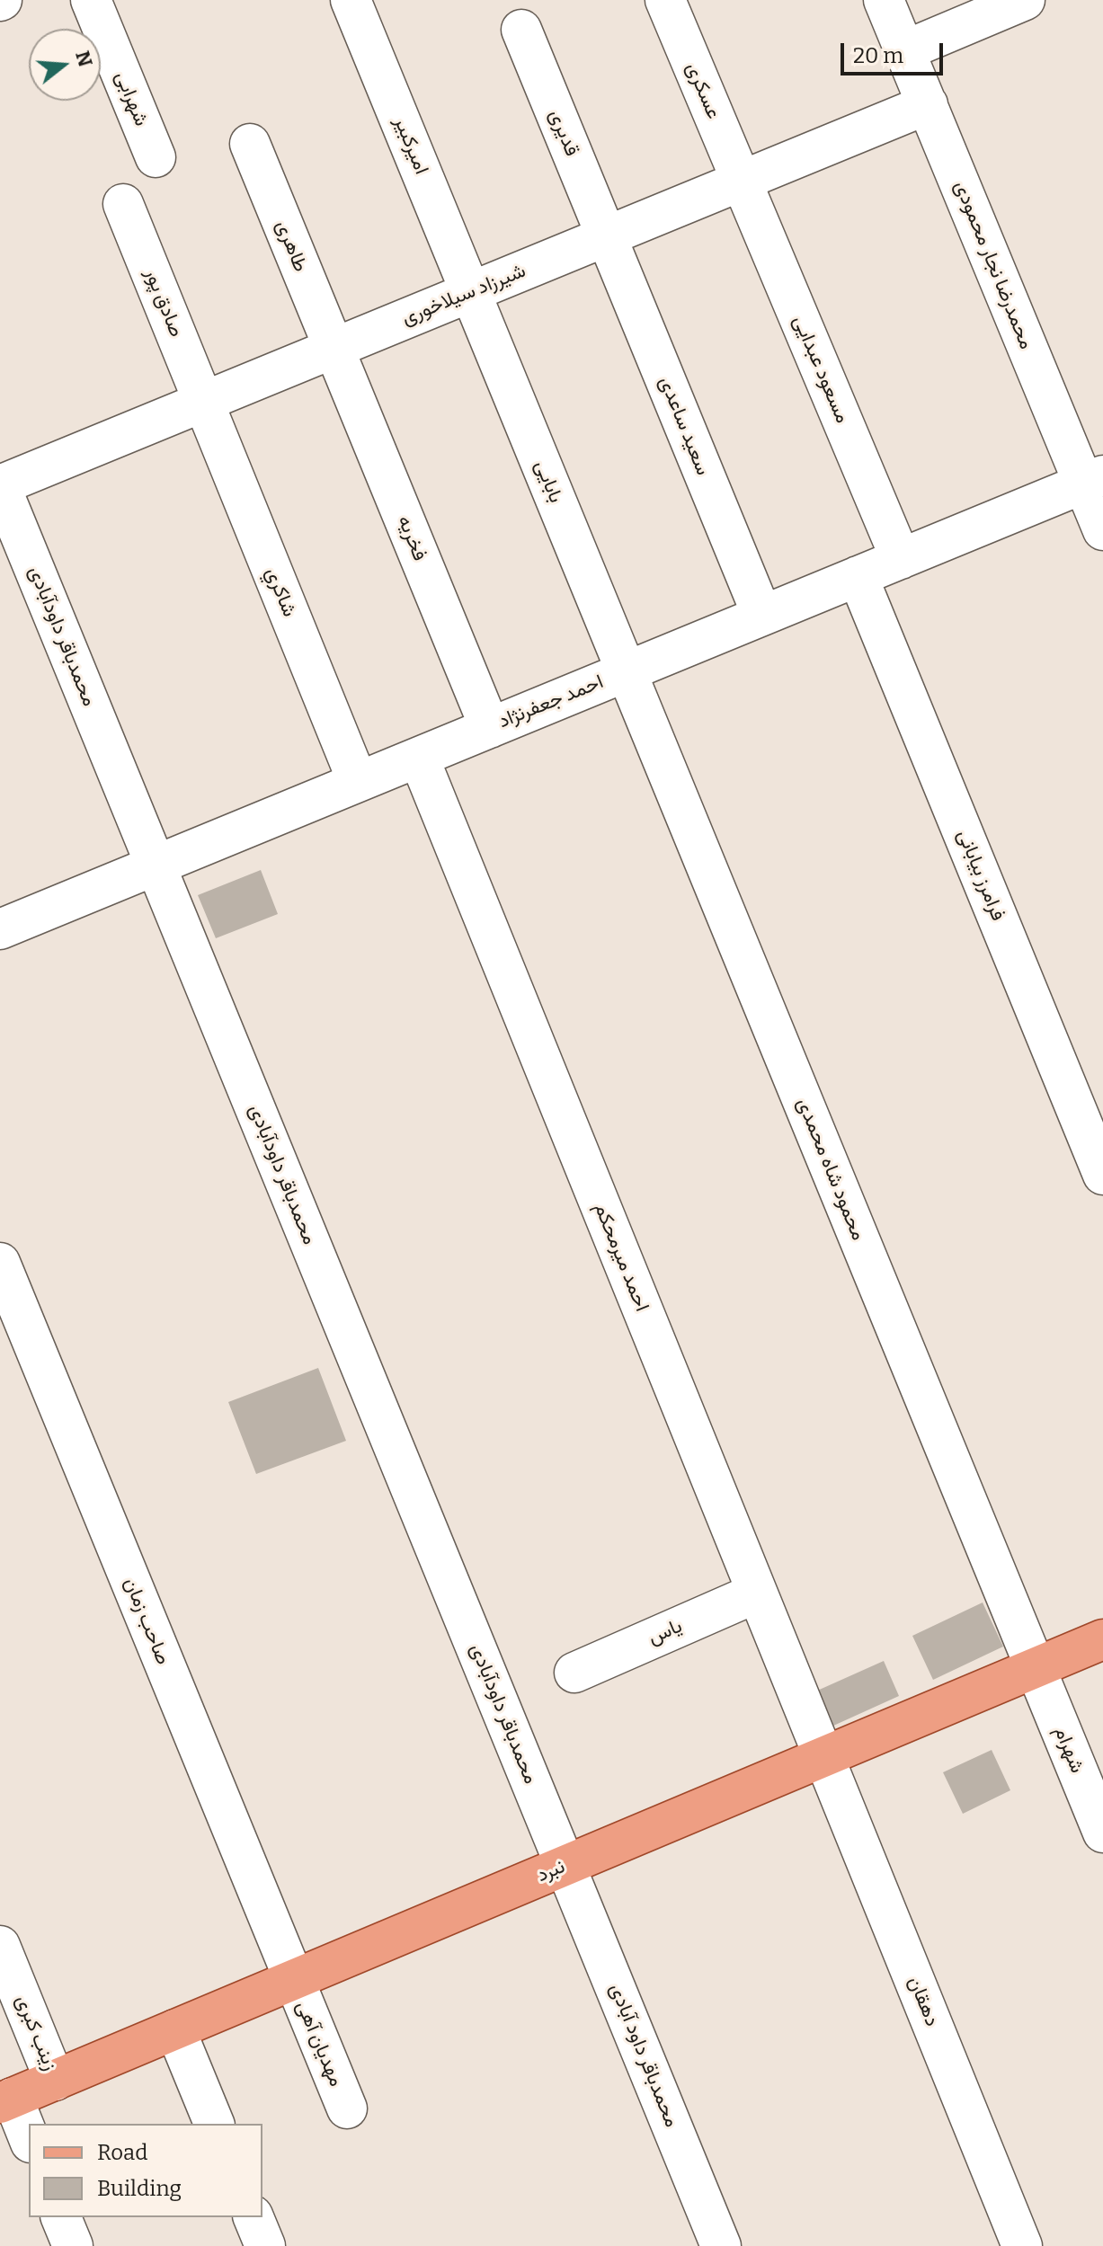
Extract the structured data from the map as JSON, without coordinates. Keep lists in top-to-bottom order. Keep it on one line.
{"streets":{"main road":["نبرد"],"street":["عسکری","شهرابی","قدیری","امیرکبیر","طاهری","محمدرضا نجار محمودی","شیرزاد سیلاخوری","صادق پور","مسعود عبدایی","سعید ساعدی","بابایی","فخریه","شاكري","محمدباقر داودآبادی","احمد جعفرنژاد","فرامرز بیابانی","محمود شاه محمدی","احمد میرمحکم","صاحب زمان","یاس","شهرام","دهقان","زینب کبری","مهدیان آهی","محمدباقر داود آبادی"]},"crossings":[["عسکری","شیرزاد سیلاخوری"],["عسکری","مسعود عبدایی"],["قدیری","شیرزاد سیلاخوری"],["قدیری","سعید ساعدی"],["امیرکبیر","شیرزاد سیلاخوری"],["امیرکبیر","بابایی"],["طاهری","شیرزاد سیلاخوری"],["طاهری","فخریه"],["محمدرضا نجار محمودی","شیرزاد سیلاخوری"],["محمدرضا نجار محمودی","احمد جعفرنژاد"],["شیرزاد سیلاخوری","صادق پور"],["شیرزاد سیلاخوری","مسعود عبدایی"],["شیرزاد سیلاخوری","سعید ساعدی"],["شیرزاد سیلاخوری","بابایی"],["شیرزاد سیلاخوری","فخریه"],["شیرزاد سیلاخوری","شاكري"],["شیرزاد سیلاخوری","محمدباقر داودآبادی"],["صادق پور","شاكري"],["مسعود عبدایی","احمد جعفرنژاد"],["سعید ساعدی","احمد جعفرنژاد"],["بابایی","احمد جعفرنژاد"],["بابایی","محمود شاه محمدی"],["فخریه","احمد جعفرنژاد"],["شاكري","احمد جعفرنژاد"],["محمدباقر داودآبادی","احمد جعفرنژاد"],["محمدباقر داودآبادی","نبرد"],["محمدباقر داودآبادی","محمدباقر داود آبادی"],["احمد جعفرنژاد","فرامرز بیابانی"],["احمد جعفرنژاد","محمود شاه محمدی"],["احمد جعفرنژاد","احمد میرمحکم"],["محمود شاه محمدی","شهرام"],["محمود شاه محمدی","نبرد"],["احمد میرمحکم","یاس"],["احمد میرمحکم","نبرد"],["احمد میرمحکم","دهقان"],["صاحب زمان","نبرد"],["صاحب زمان","مهدیان آهی"],["شهرام","نبرد"],["نبرد","دهقان"],["نبرد","زینب کبری"],["نبرد","مهدیان آهی"],["نبرد","محمدباقر داود آبادی"]],"legend":["Road","Building"],"scale_bar":"20 m","north":"right"}
